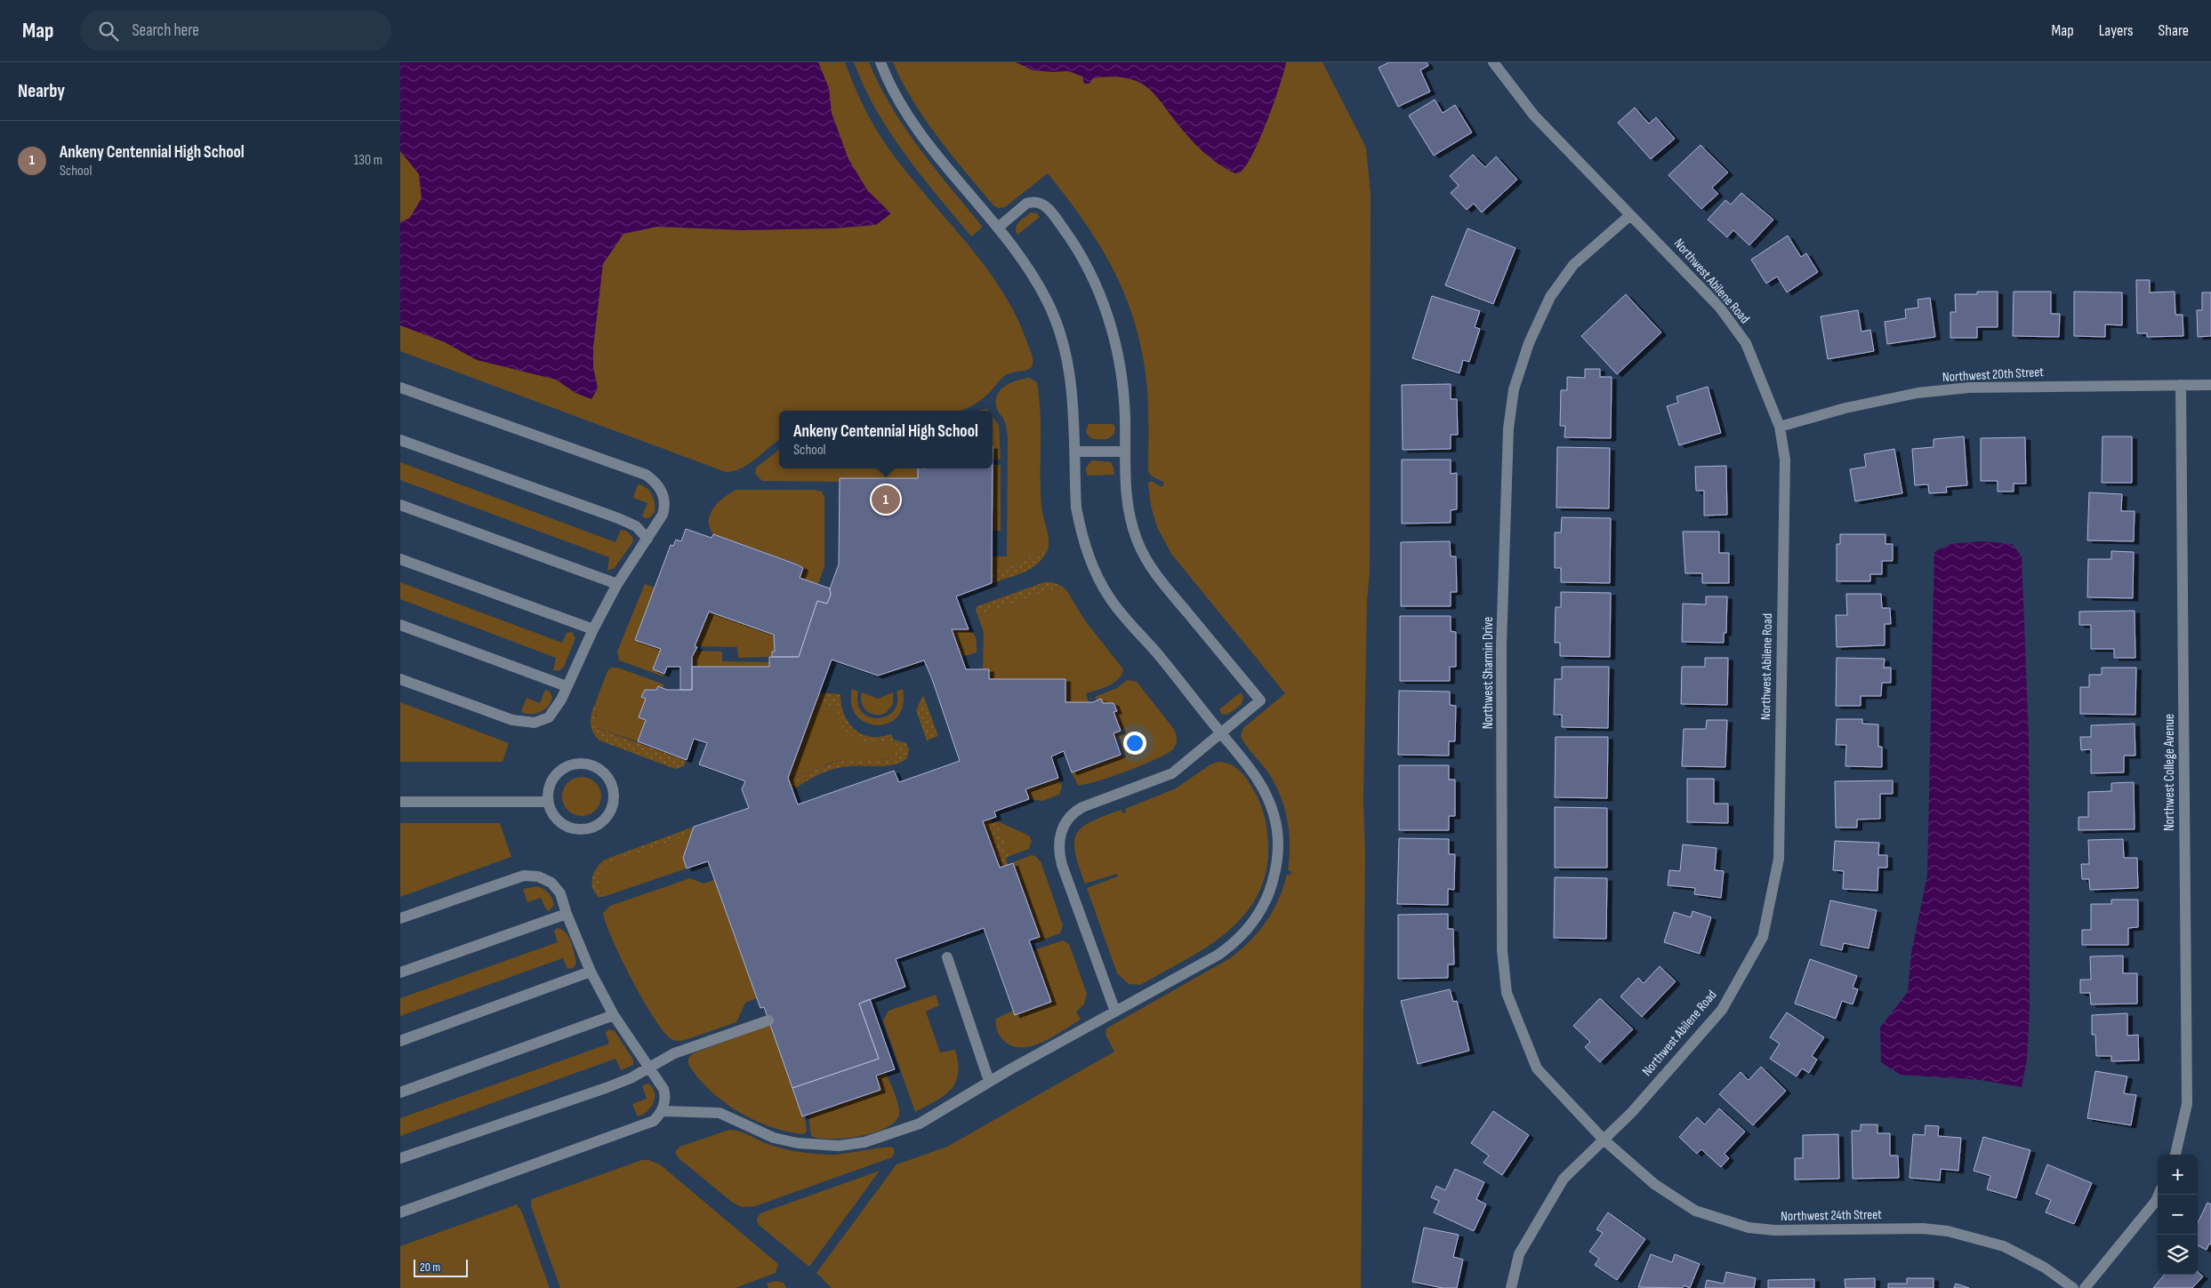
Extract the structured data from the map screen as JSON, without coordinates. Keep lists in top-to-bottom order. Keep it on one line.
{"streets":{"street":["Northwest Abilene Road","Northwest 20th Street","Northwest Sharmin Drive","Northwest College Avenue","Northwest 24th Street"]},"crossings":[["Northwest Abilene Road","Northwest 20th Street"],["Northwest Abilene Road","Northwest Sharmin Drive"],["Northwest Abilene Road","Northwest 24th Street"],["Northwest 20th Street","Northwest College Avenue"],["Northwest Sharmin Drive","Northwest 24th Street"]],"scale_bar":"20 m","page":{"header":"Map","search":"Search here","nav":["Map","Layers","Share"],"heading":"Nearby","list":[{"mark":"1","name":"Ankeny Centennial High School","note":"School","value":"130 m"}],"popup":["Ankeny Centennial High School","School"],"pins":"1","map_buttons":["+","−"],"scale":"20 m"}}
